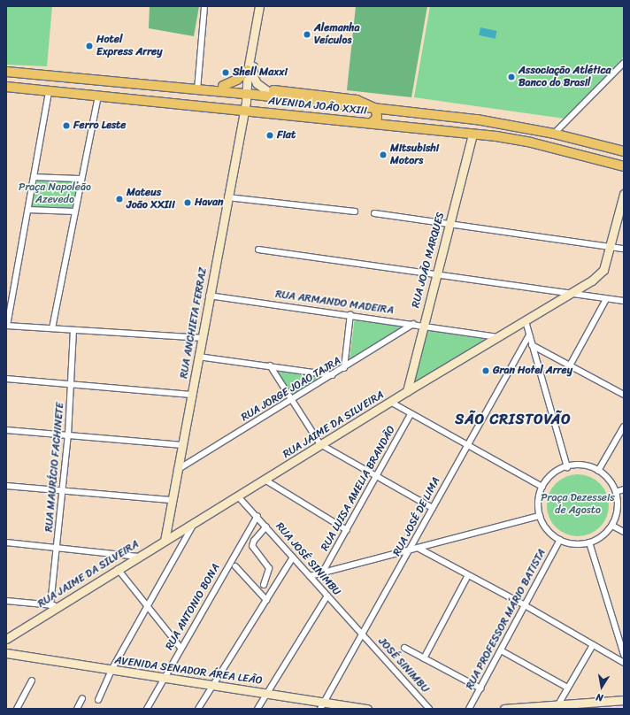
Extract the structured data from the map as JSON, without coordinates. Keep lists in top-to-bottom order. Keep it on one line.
{"streets":{"main road":["AVENIDA JOÃO XXIII"],"street":["RUA JOÃO MARQUES","RUA ARMANDO MADEIRA","RUA ANCHIETA FERRAZ","RUA JORGE JOAO TAJRA","RUA JAIME DA SILVEIRA","RUA MAURÍCIO FACHINETE","RUA LUISA AMELIA BRANDÃO","RUA JOSÉ DE LIMA","RUA JOSÉ SINIMBU","RUA ANTONIO BONA","RUA PROFESSOR MÁRIO BATISTA","JOSÉ SINIMBU","AVENIDA SENADOR ÁREA LEÃO"]},"crossings":[["AVENIDA JOÃO XXIII","RUA JOÃO MARQUES"],["AVENIDA JOÃO XXIII","RUA ANCHIETA FERRAZ"],["RUA JOÃO MARQUES","RUA ARMANDO MADEIRA"],["RUA JOÃO MARQUES","RUA JAIME DA SILVEIRA"],["RUA ARMANDO MADEIRA","RUA ANCHIETA FERRAZ"],["RUA ARMANDO MADEIRA","RUA JORGE JOAO TAJRA"],["RUA ARMANDO MADEIRA","RUA JAIME DA SILVEIRA"],["RUA ANCHIETA FERRAZ","RUA JORGE JOAO TAJRA"],["RUA ANCHIETA FERRAZ","RUA JAIME DA SILVEIRA"],["RUA JAIME DA SILVEIRA","RUA MAURÍCIO FACHINETE"],["RUA JAIME DA SILVEIRA","RUA JOSÉ SINIMBU"],["RUA JOSÉ DE LIMA","RUA JOSÉ SINIMBU"],["RUA JOSÉ DE LIMA","JOSÉ SINIMBU"],["RUA JOSÉ DE LIMA","AVENIDA SENADOR ÁREA LEÃO"],["RUA JOSÉ SINIMBU","RUA ANTONIO BONA"],["RUA JOSÉ SINIMBU","JOSÉ SINIMBU"],["RUA ANTONIO BONA","AVENIDA SENADOR ÁREA LEÃO"]],"districts":["SÃO CRISTOVÃO"],"parks":["Praça Napoleão Azevedo","Praça Dezesseis de Agosto"],"places":["Alemanha Veículos","Hotel Express Arrey","Shell Maxxi","Associação Atlética Banco do Brasil","Ferro Leste","Fiat","Mitsubishi Motors","Mateus João XXIII","Havan","Gran Hotel Arrey"],"north":"bottom"}
